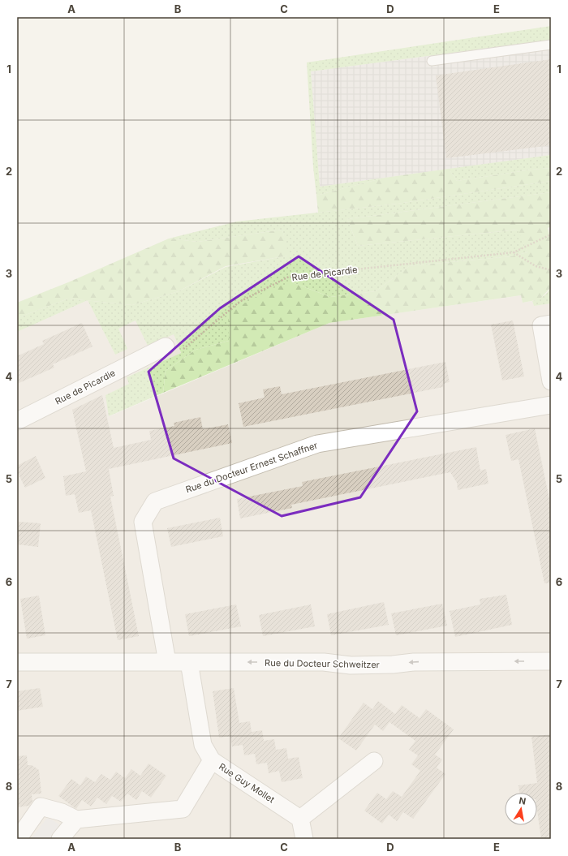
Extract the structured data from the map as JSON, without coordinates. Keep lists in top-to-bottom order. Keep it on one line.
{"streets":{"street":["Rue de Picardie","Rue du Docteur Ernest Schaffner","Rue du Docteur Schweitzer","Rue Guy Mollet"]},"crossings":[["Rue du Docteur Ernest Schaffner","Rue du Docteur Schweitzer"],["Rue du Docteur Schweitzer","Rue Guy Mollet"]],"one_way":["Rue du Docteur Schweitzer"],"north":"top","grid":{"columns":["A","B","C","D","E"],"rows":["1","2","3","4","5","6","7","8"]}}
